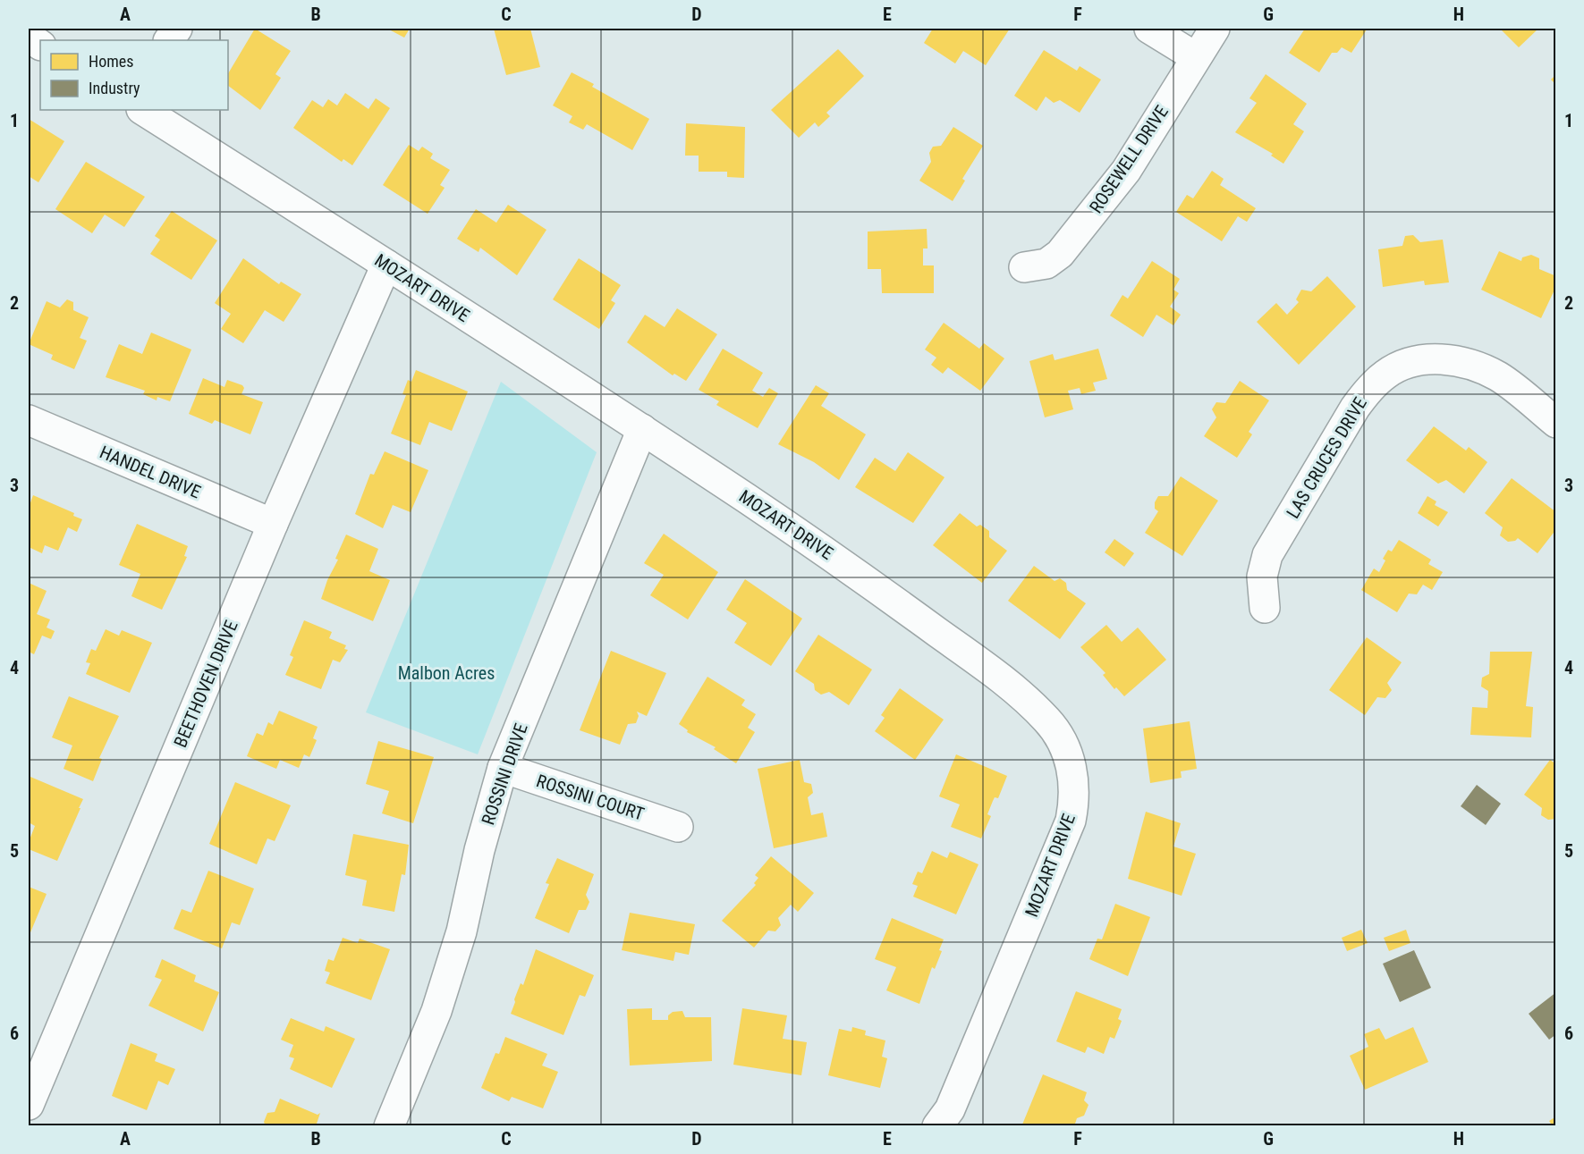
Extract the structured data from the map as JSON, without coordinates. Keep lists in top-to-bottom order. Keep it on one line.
{"streets":{"street":["ROSEWELL DRIVE","MOZART DRIVE","LAS CRUCES DRIVE","HANDEL DRIVE","BEETHOVEN DRIVE","ROSSINI DRIVE","ROSSINI COURT"]},"crossings":[["MOZART DRIVE","BEETHOVEN DRIVE"],["MOZART DRIVE","ROSSINI DRIVE"],["HANDEL DRIVE","BEETHOVEN DRIVE"],["ROSSINI DRIVE","ROSSINI COURT"]],"parks":["Malbon Acres"],"legend":["Homes","Industry"],"grid":{"columns":["A","B","C","D","E","F","G","H"],"rows":["1","2","3","4","5","6"]}}
